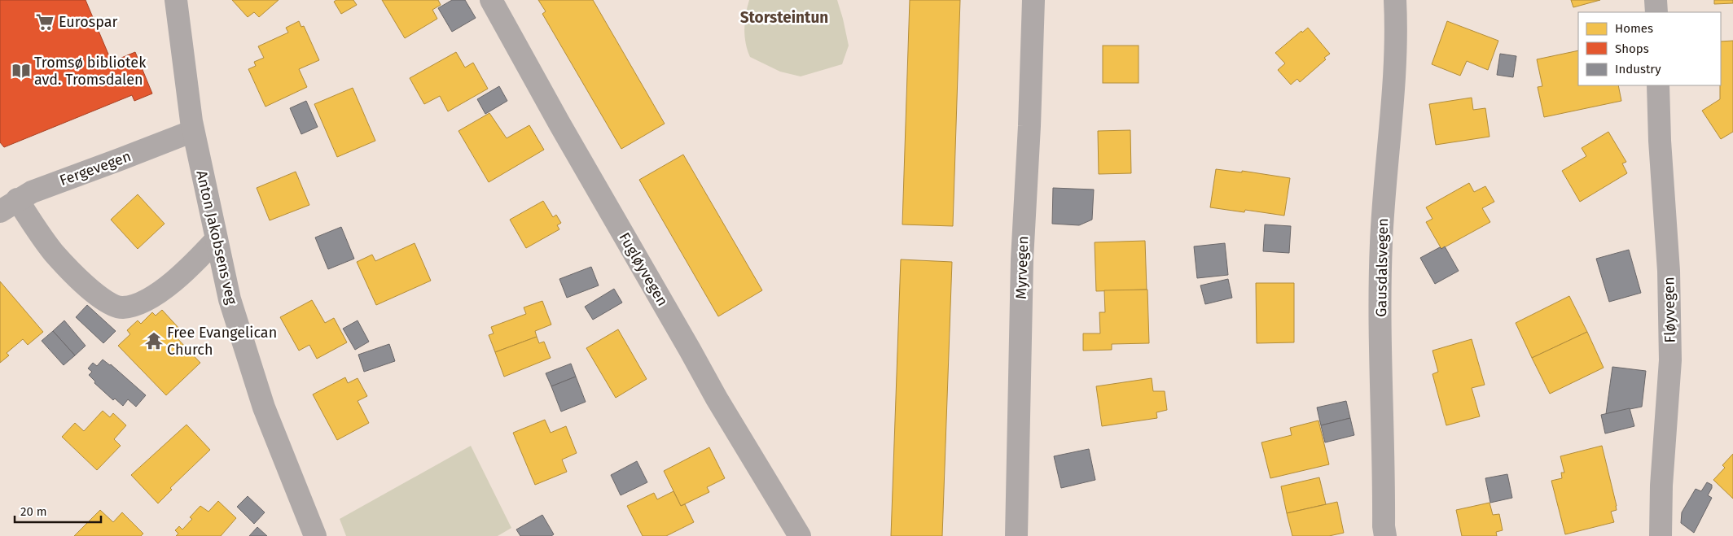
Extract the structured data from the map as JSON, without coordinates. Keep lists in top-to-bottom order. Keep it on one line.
{"streets":{"street":["Fergevegen","Anton Jakobsens veg","Myrvegen","Gausdalsvegen","Fugløyvegen","Fløyvegen"]},"crossings":[["Fergevegen","Anton Jakobsens veg"]],"districts":["Storsteintun"],"places":{"supermarket":["Eurospar"],"library":["Tromsø bibliotek avd. Tromsdalen"],"temple":["Free Evangelican Church"]},"legend":["Homes","Shops","Industry"],"scale_bar":"20 m"}
